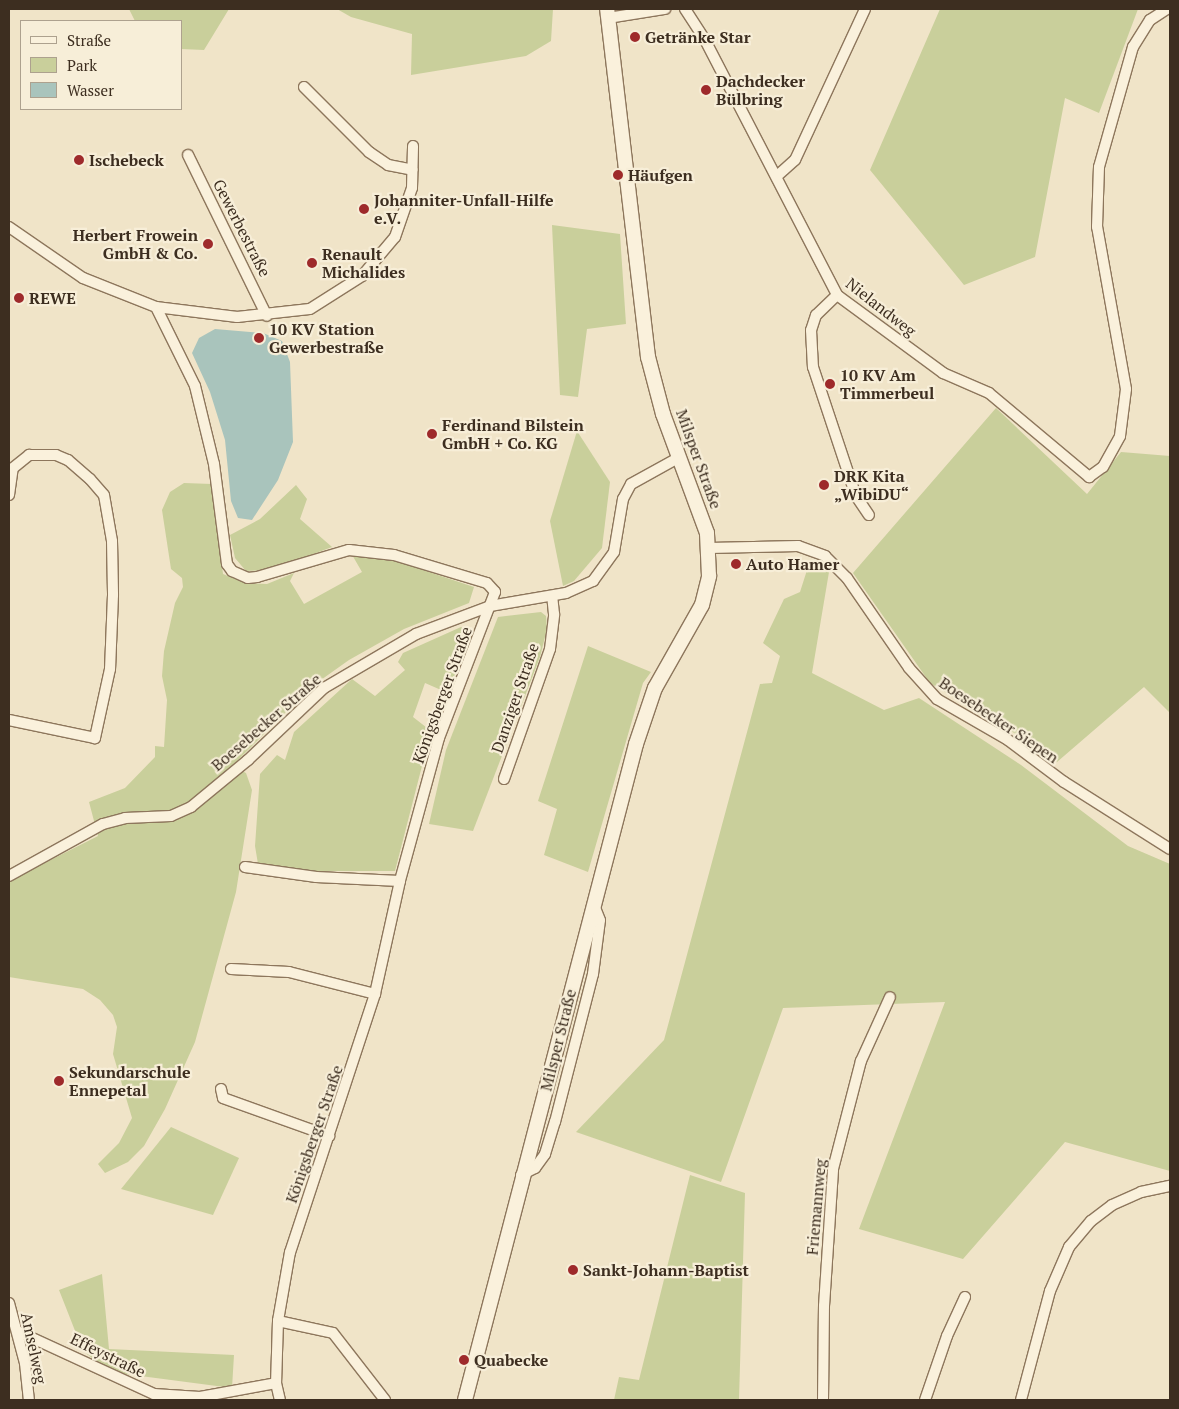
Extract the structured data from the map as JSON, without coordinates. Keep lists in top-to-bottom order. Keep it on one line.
{"streets":{"street":["Gewerbestraße","Nielandweg","Milsper Straße","Königsberger Straße","Danziger Straße","Boesebecker Siepen","Boesebecker Straße","Friemannweg","Amselweg","Effeystraße"]},"crossings":[["Milsper Straße","Boesebecker Siepen"],["Milsper Straße","Boesebecker Straße"],["Königsberger Straße","Boesebecker Straße"],["Königsberger Straße","Effeystraße"],["Danziger Straße","Boesebecker Straße"],["Amselweg","Effeystraße"]],"places":["Getränke Star","Dachdecker Bülbring","Ischebeck","Häufgen","Johanniter-Unfall-Hilfe e.V.","Herbert Frowein GmbH & Co.","Renault Michalides","REWE","10 KV Station Gewerbestraße","10 KV Am Timmerbeul","Ferdinand Bilstein GmbH + Co. KG","DRK Kita „WibiDU“","Auto Hamer","Sekundarschule Ennepetal","Sankt-Johann-Baptist","Quabecke"],"legend":["Straße","Park","Wasser"]}
